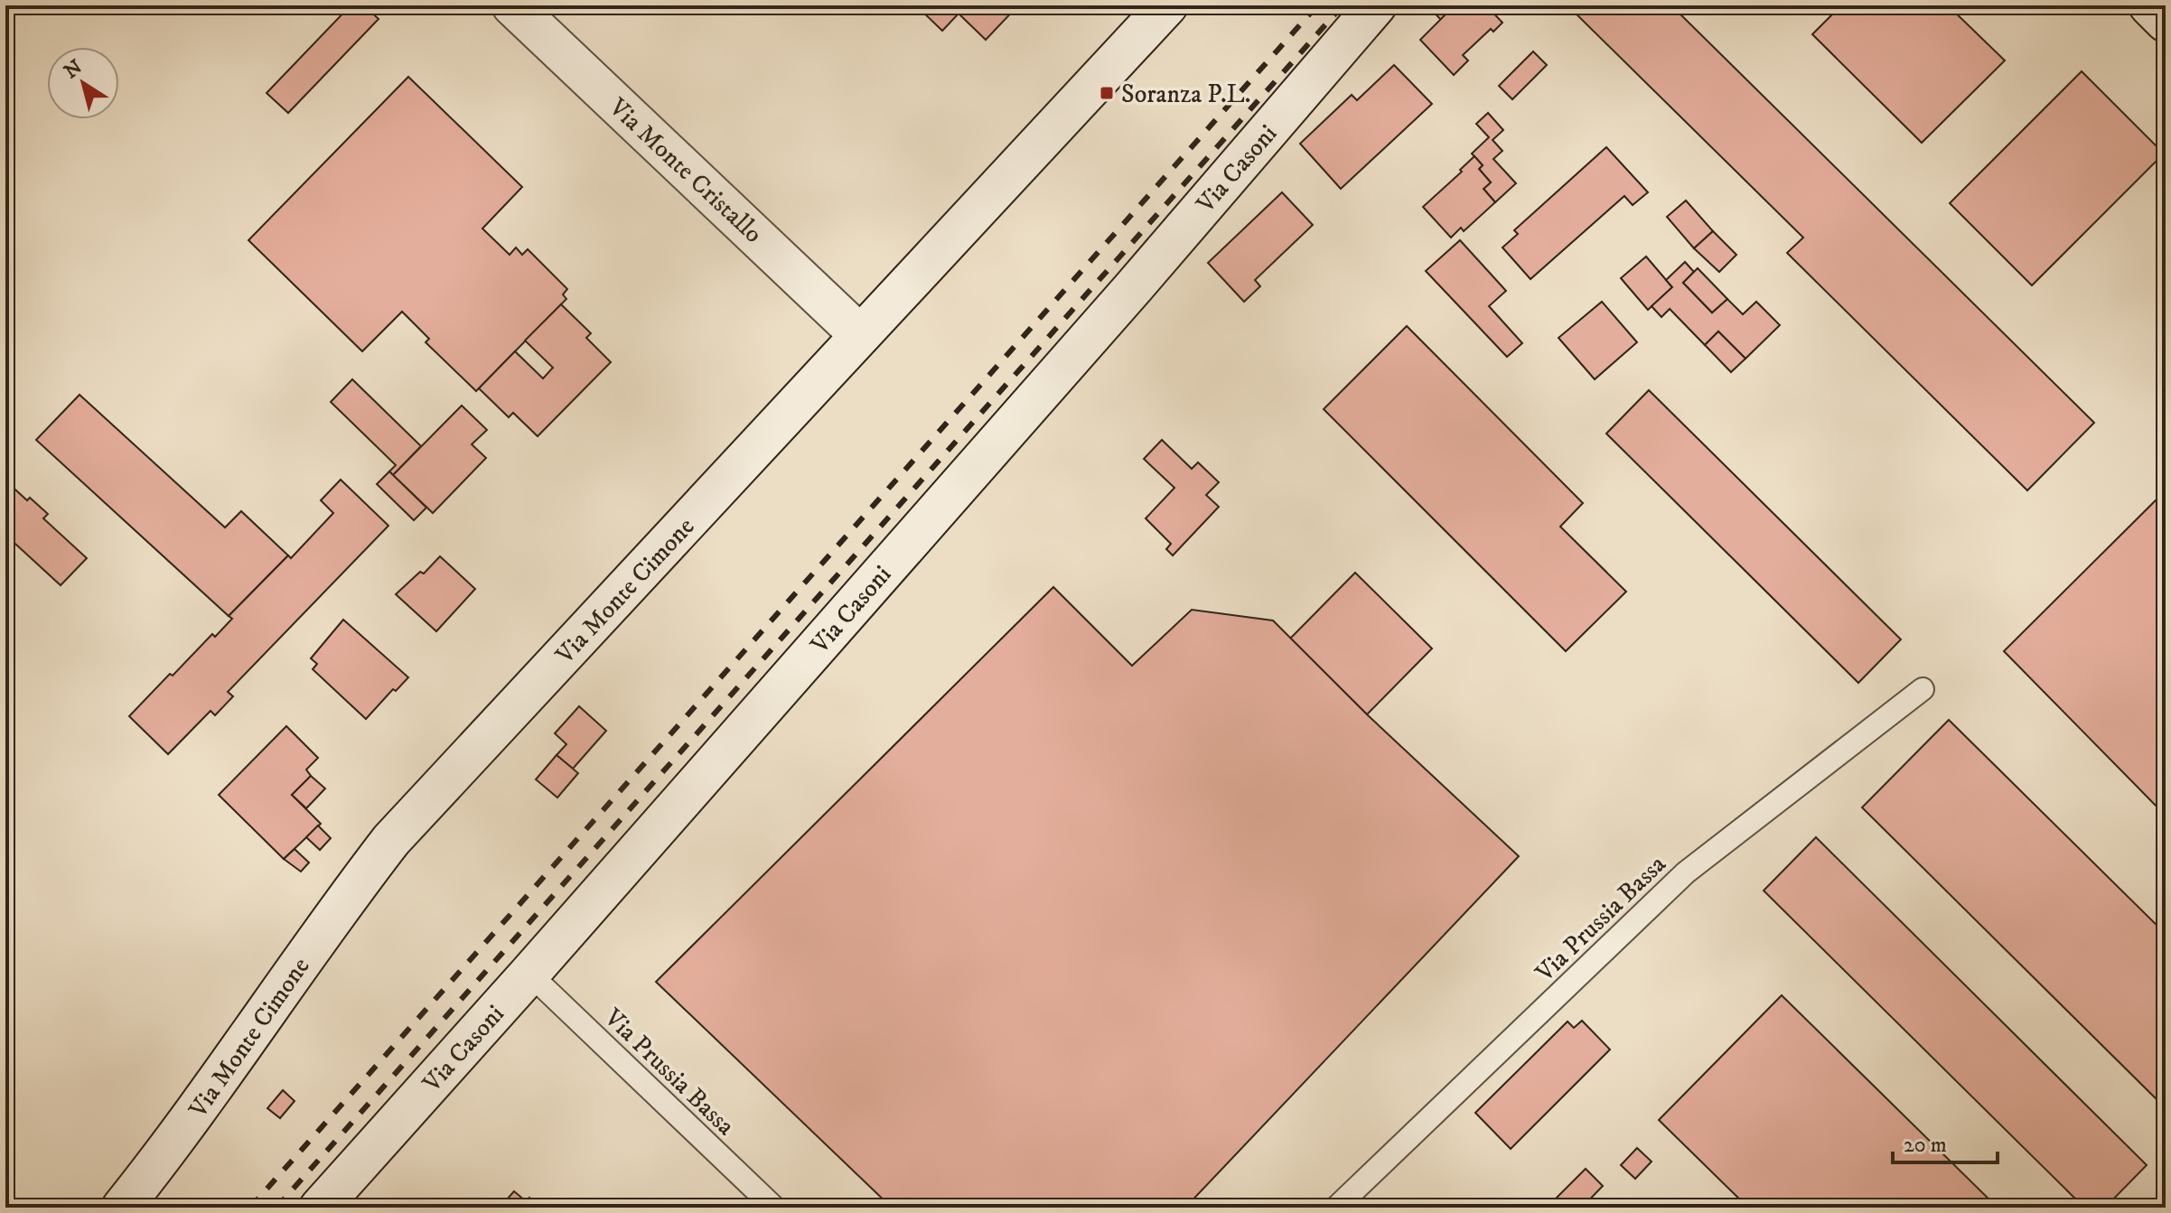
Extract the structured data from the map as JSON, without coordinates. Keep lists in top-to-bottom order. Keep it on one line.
{"streets":{"street":["Via Casoni","Via Monte Cristallo","Via Monte Cimone"],"lane":["Via Prussia Bassa"]},"crossings":[["Via Casoni","Via Prussia Bassa"],["Via Monte Cristallo","Via Monte Cimone"]],"places":{"transit":["Soranza P.L."]},"scale_bar":"20 m","north":"top left"}
